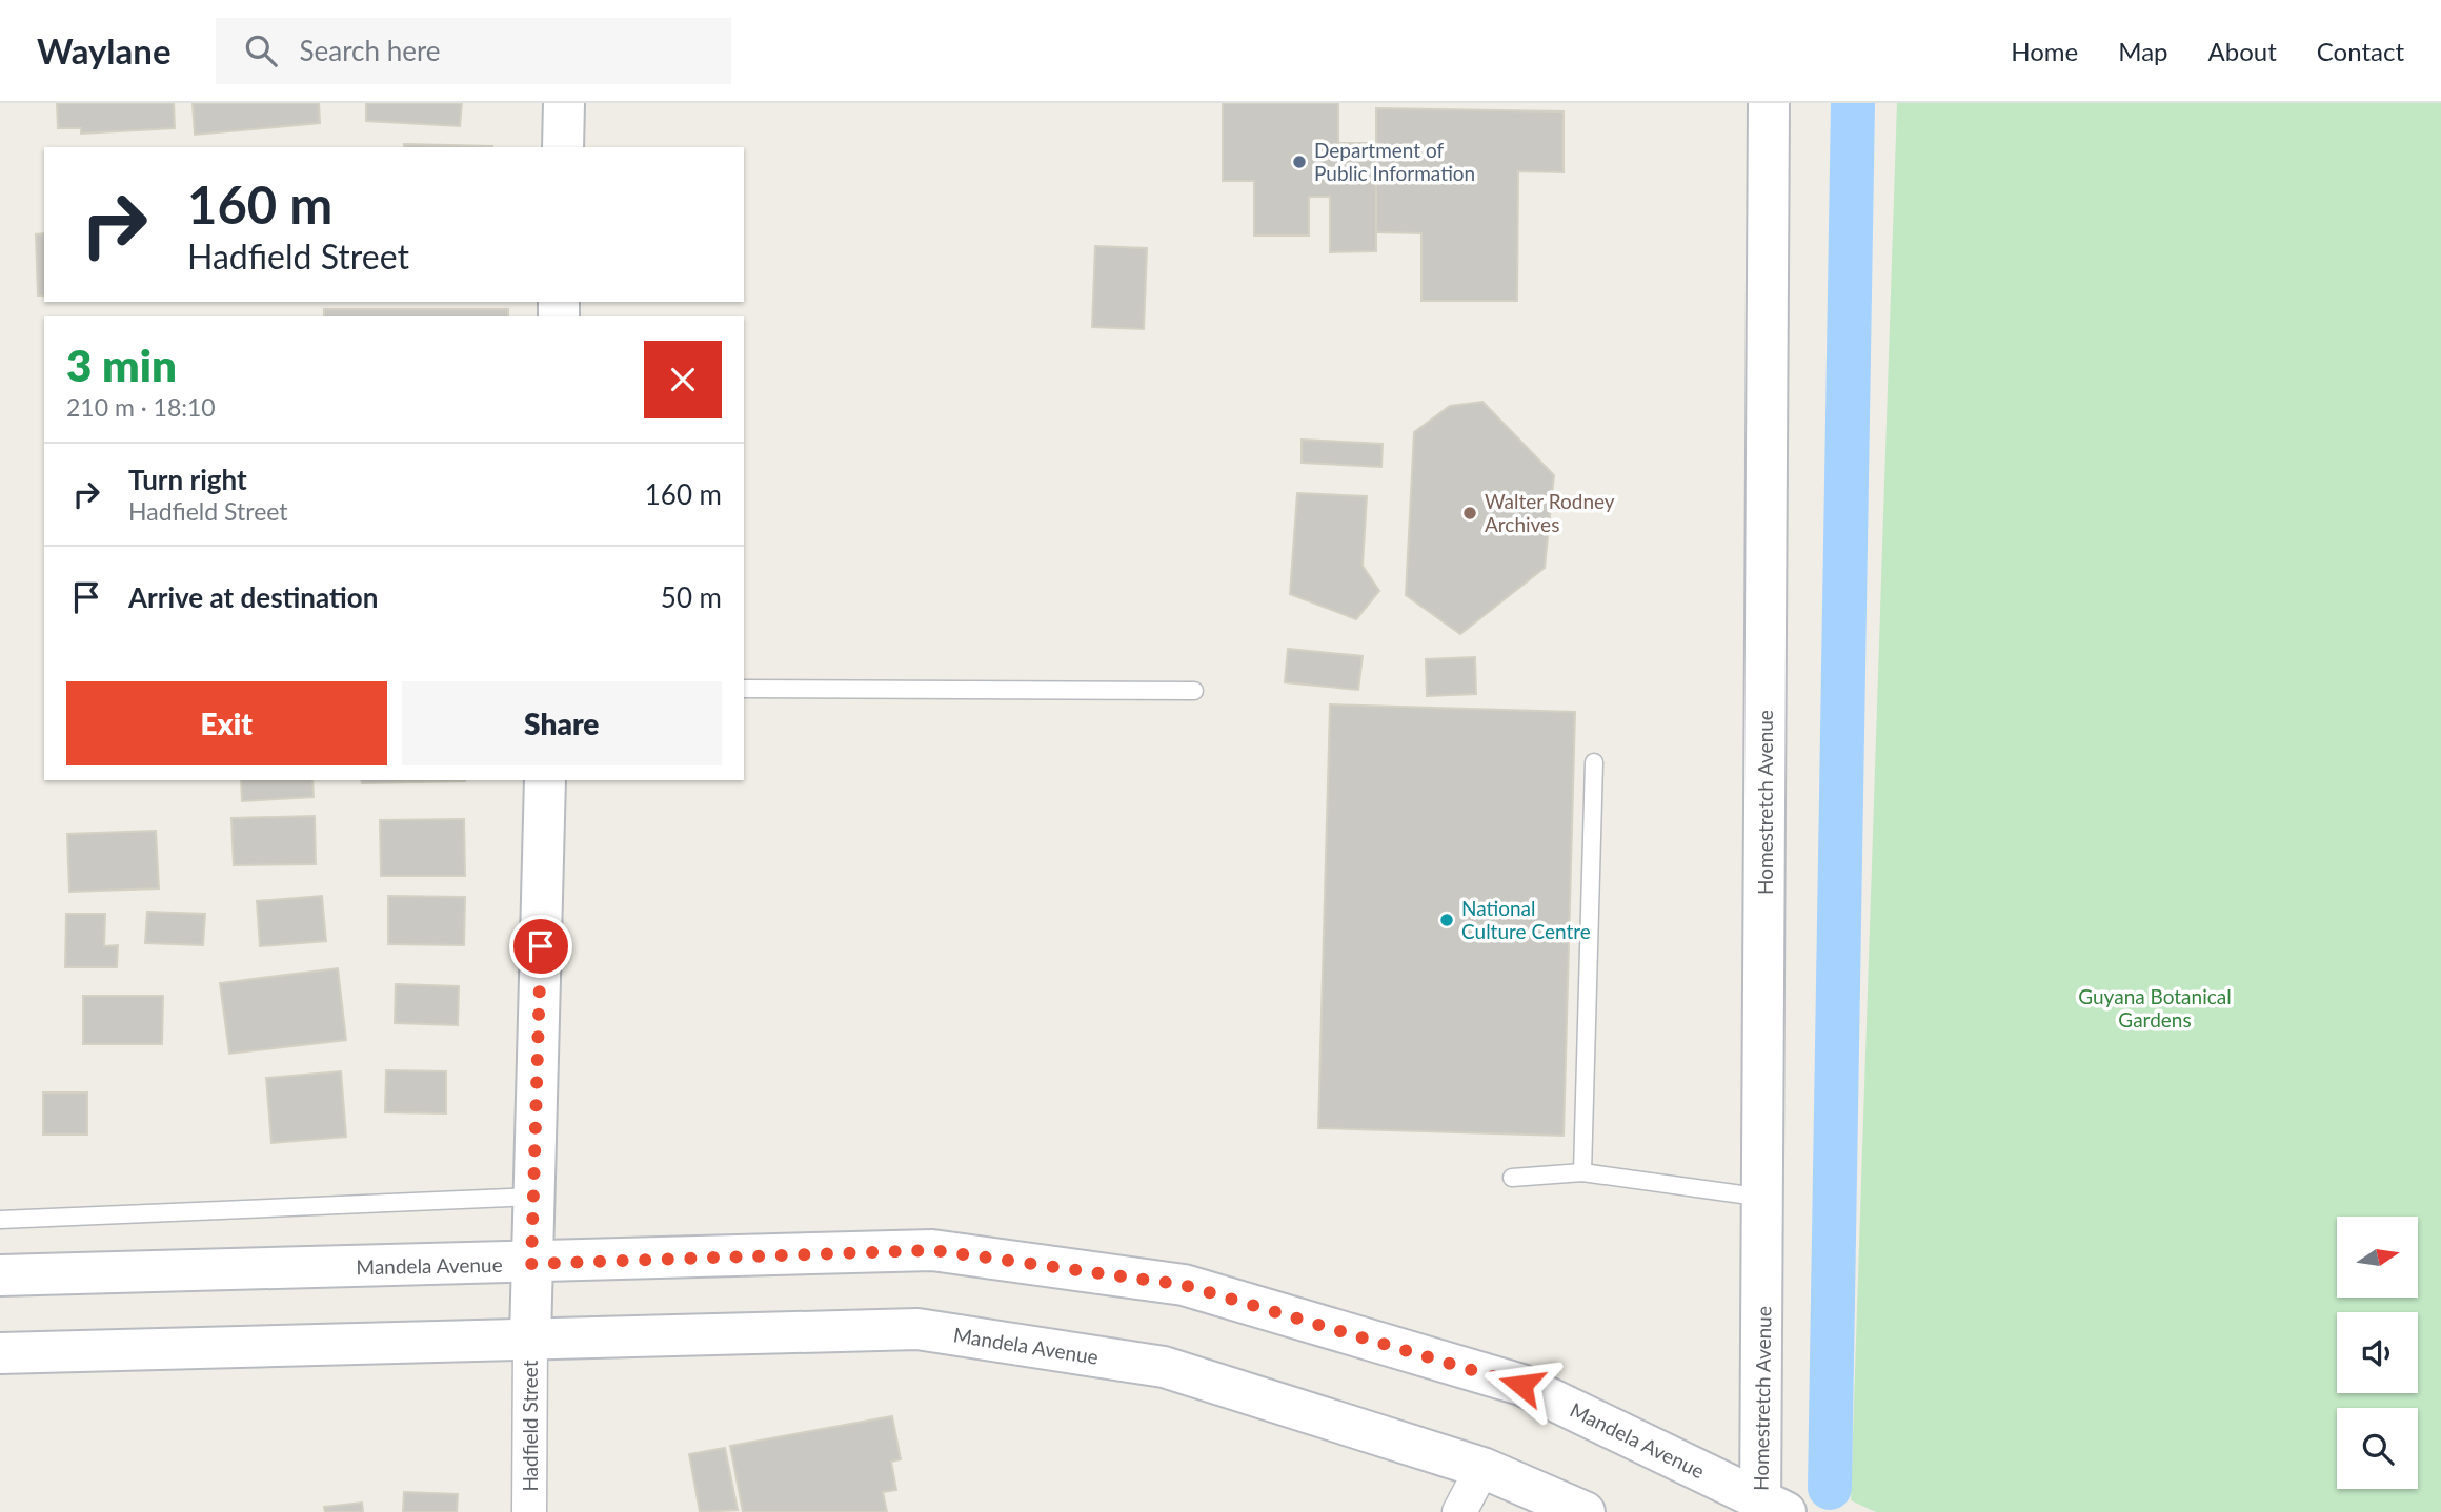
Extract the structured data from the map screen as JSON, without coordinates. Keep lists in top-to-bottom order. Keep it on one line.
{"streets":{"main road":["Homestretch Avenue","Mandela Avenue"],"street":["Hadfield Street"]},"crossings":[["Homestretch Avenue","Mandela Avenue"],["Mandela Avenue","Hadfield Street"]],"parks":["Guyana Botanical Gardens"],"places":["Department of Public Information","Walter Rodney Archives","National Culture Centre"],"north":"right","page":{"header":"Waylane","search":"Search here","nav":["Home","Map","About","Contact"],"turn":["160 m","Hadfield Street"],"heading":["3 min","210 m · 18:10"],"list":[{"name":"Turn right","note":"Hadfield Street","value":"160 m"},{"name":"Arrive at destination","value":"50 m"}],"buttons":["Exit","Share"]}}
